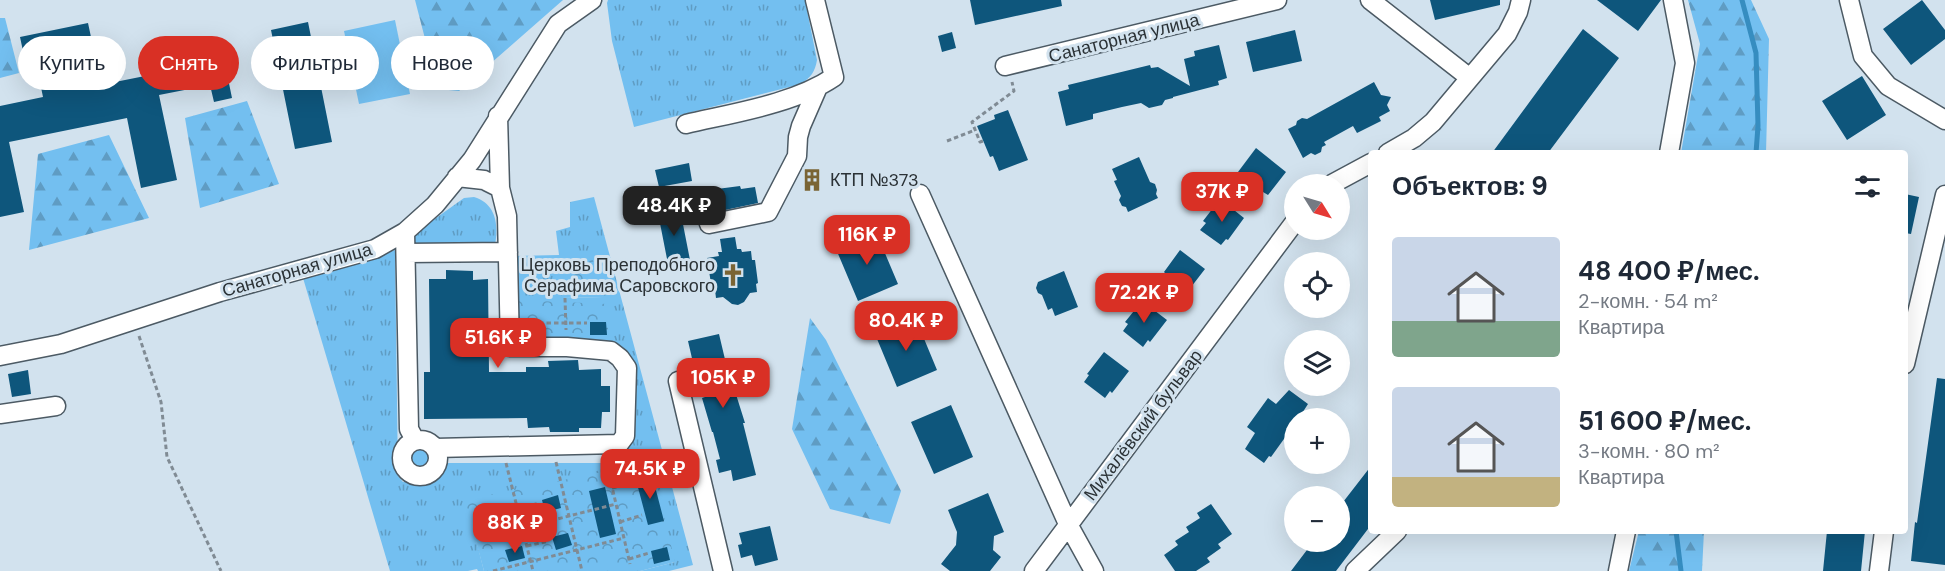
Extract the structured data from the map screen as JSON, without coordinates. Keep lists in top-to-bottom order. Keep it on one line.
{"streets":{"street":["Санаторная улица","Михалёвский бульвар"]},"places":{"building":["КТП №373"],"church":["Церковь Преподобного Серафима Саровского"]},"north":"bottom right","page":{"chip":["Купить","Снять","Фильтры","Новое"],"heading":"Объектов: 9","price":["37K ₽","48.4K ₽","116K ₽","72.2K ₽","80.4K ₽","51.6K ₽","105K ₽","74.5K ₽","88K ₽"],"map_buttons":["+","−"],"list":[{"name":"48 400 ₽/мес.","note":"2-комн. · 54 m² · Квартира"},{"name":"51 600 ₽/мес.","note":"3-комн. · 80 m² · Квартира"}]}}
